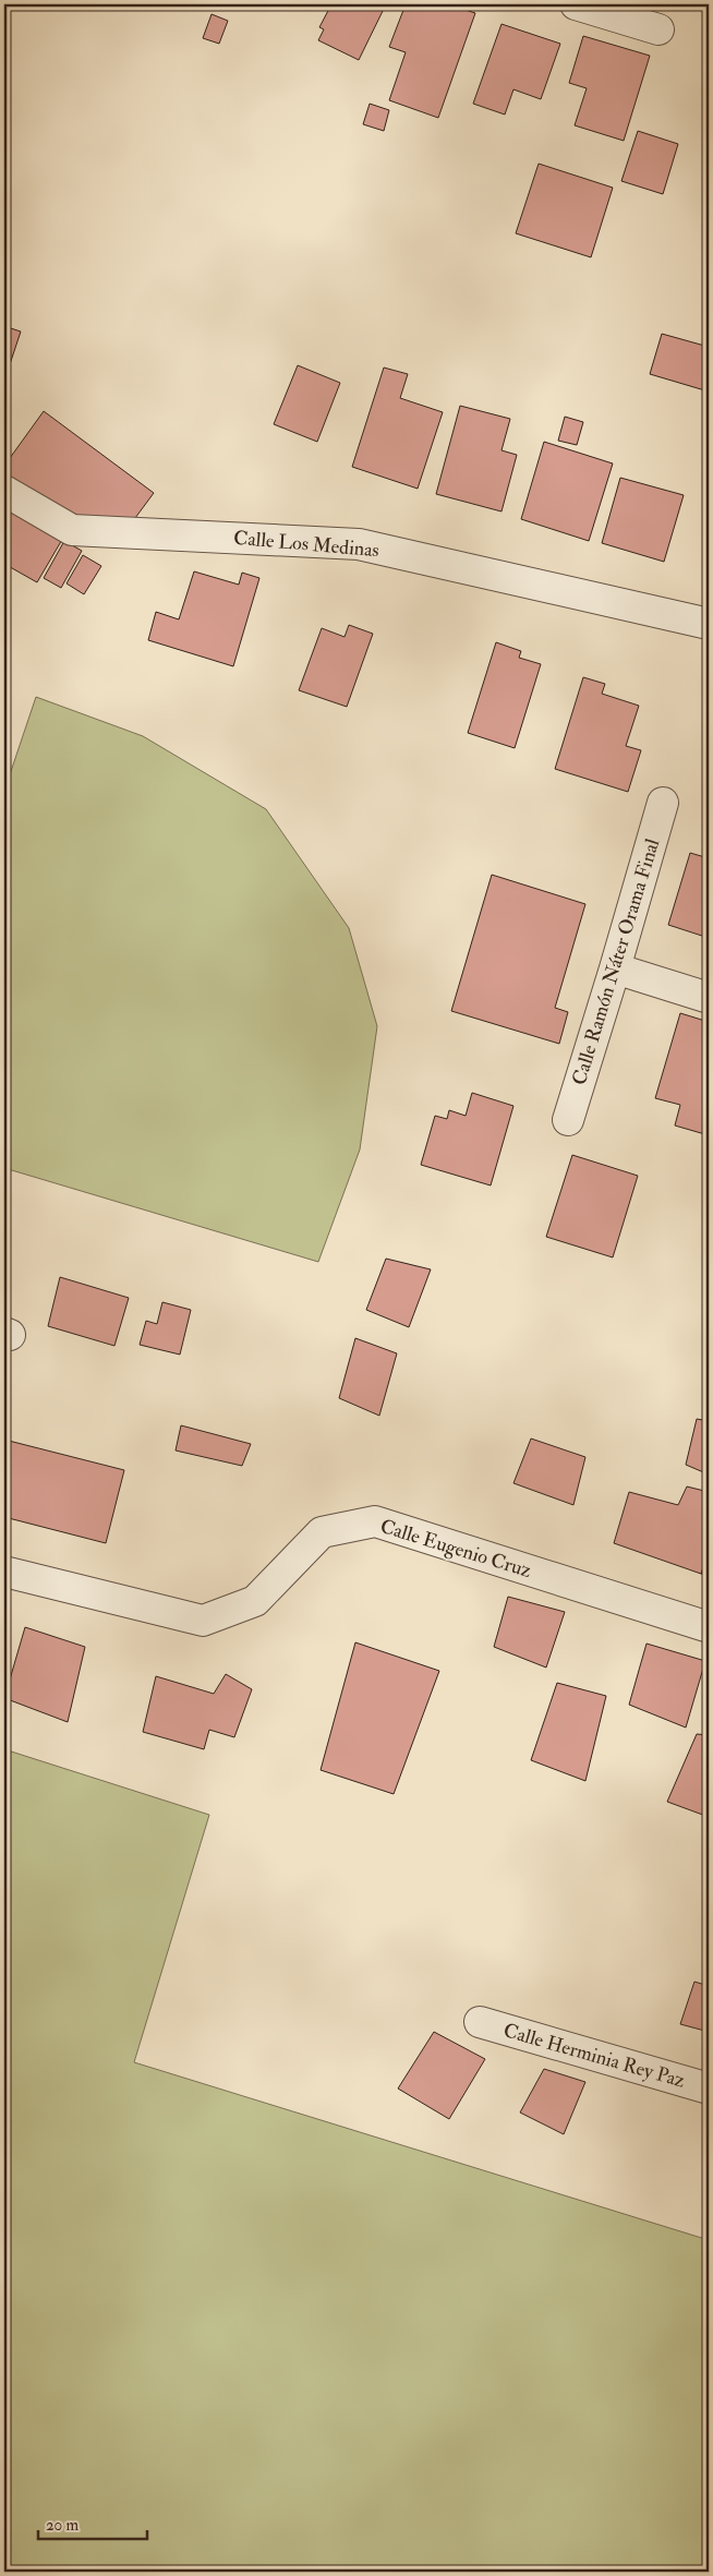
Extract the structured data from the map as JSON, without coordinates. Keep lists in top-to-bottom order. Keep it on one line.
{"streets":{"street":["Calle Los Medinas","Calle Ramón Náter Orama Final","Calle Eugenio Cruz","Calle Herminia Rey Paz"]},"scale_bar":"20 m"}
